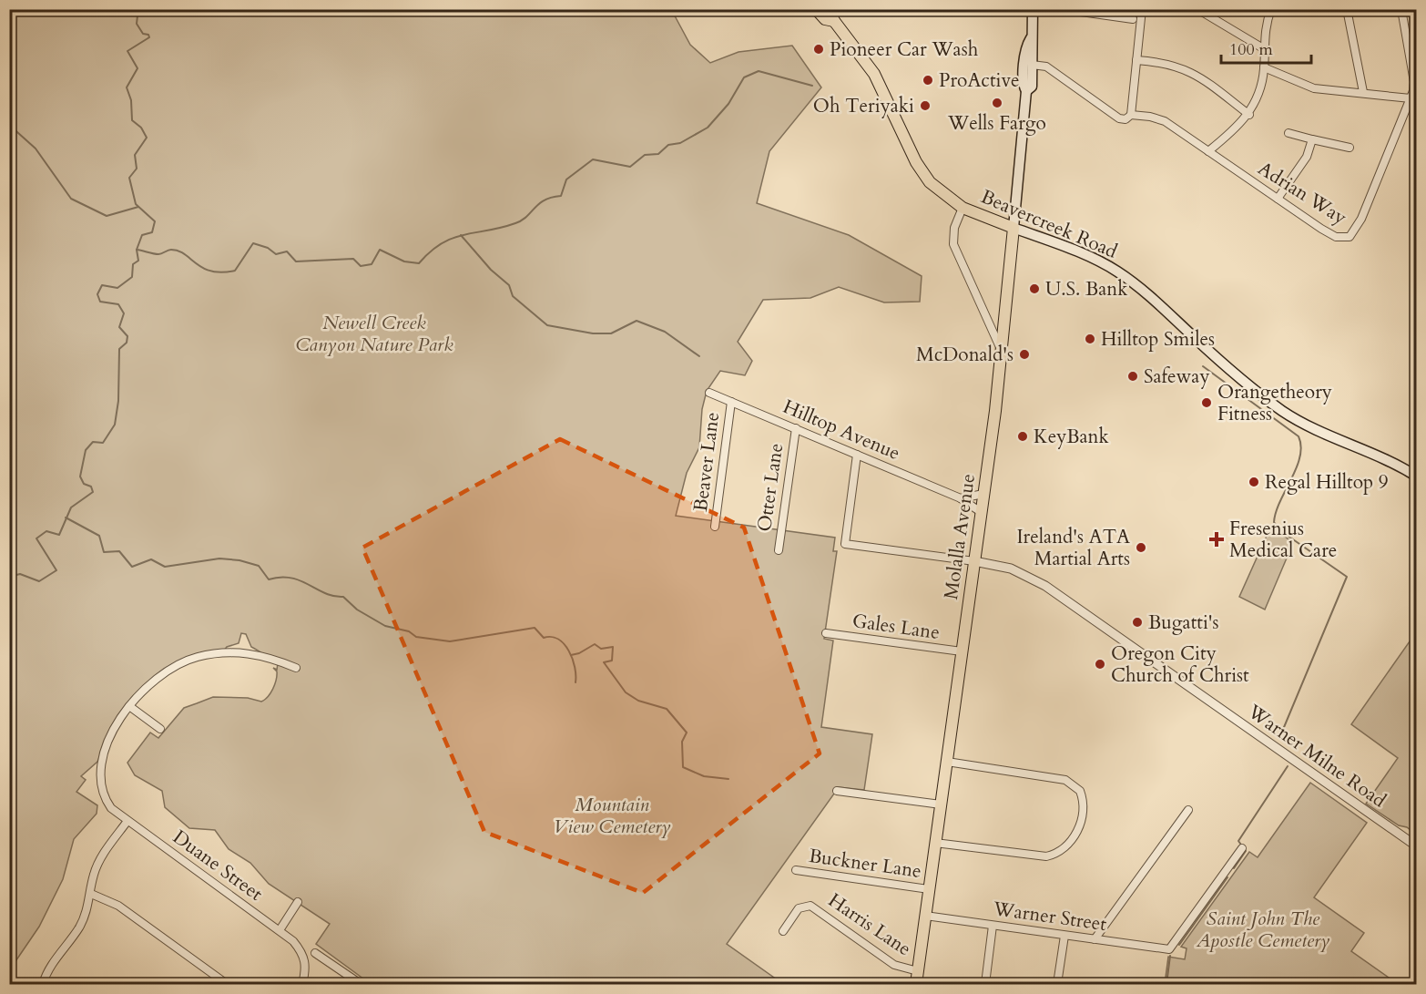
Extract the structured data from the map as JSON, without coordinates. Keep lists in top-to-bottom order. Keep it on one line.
{"streets":{"main road":["Beavercreek Road","Molalla Avenue"],"street":["Adrian Way","Hilltop Avenue","Beaver Lane","Otter Lane","Gales Lane","Warner Milne Road","Buckner Lane","Duane Street","Warner Street","Harris Lane"]},"crossings":[["Adrian Way","Molalla Avenue"],["Beavercreek Road","Molalla Avenue"],["Hilltop Avenue","Beaver Lane"],["Hilltop Avenue","Otter Lane"],["Hilltop Avenue","Molalla Avenue"],["Hilltop Avenue","Warner Milne Road"],["Molalla Avenue","Gales Lane"],["Molalla Avenue","Warner Milne Road"],["Molalla Avenue","Buckner Lane"],["Molalla Avenue","Warner Street"],["Molalla Avenue","Harris Lane"]],"parks":["Newell Creek Canyon Nature Park","Mountain View Cemetery","Saint John The Apostle Cemetery"],"places":{"other":["Pioneer Car Wash","ProActive","Wells Fargo","Oh Teriyaki","U.S. Bank","Hilltop Smiles","McDonald's","Safeway","Orangetheory Fitness","KeyBank","Regal Hilltop 9","Ireland's ATA Martial Arts","Bugatti's","Oregon City Church of Christ"],"health":["Fresenius Medical Care"]},"scale_bar":"100 m"}
